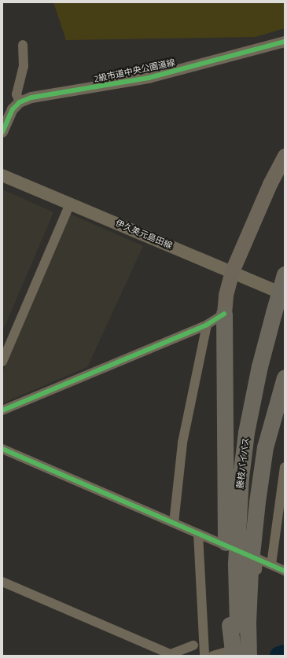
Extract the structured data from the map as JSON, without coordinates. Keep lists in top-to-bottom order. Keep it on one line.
{"streets":{"highway":["藤枝バイパス"],"main road":["伊久美元島田線"],"street":["2級市道中央公園道線"]}}
